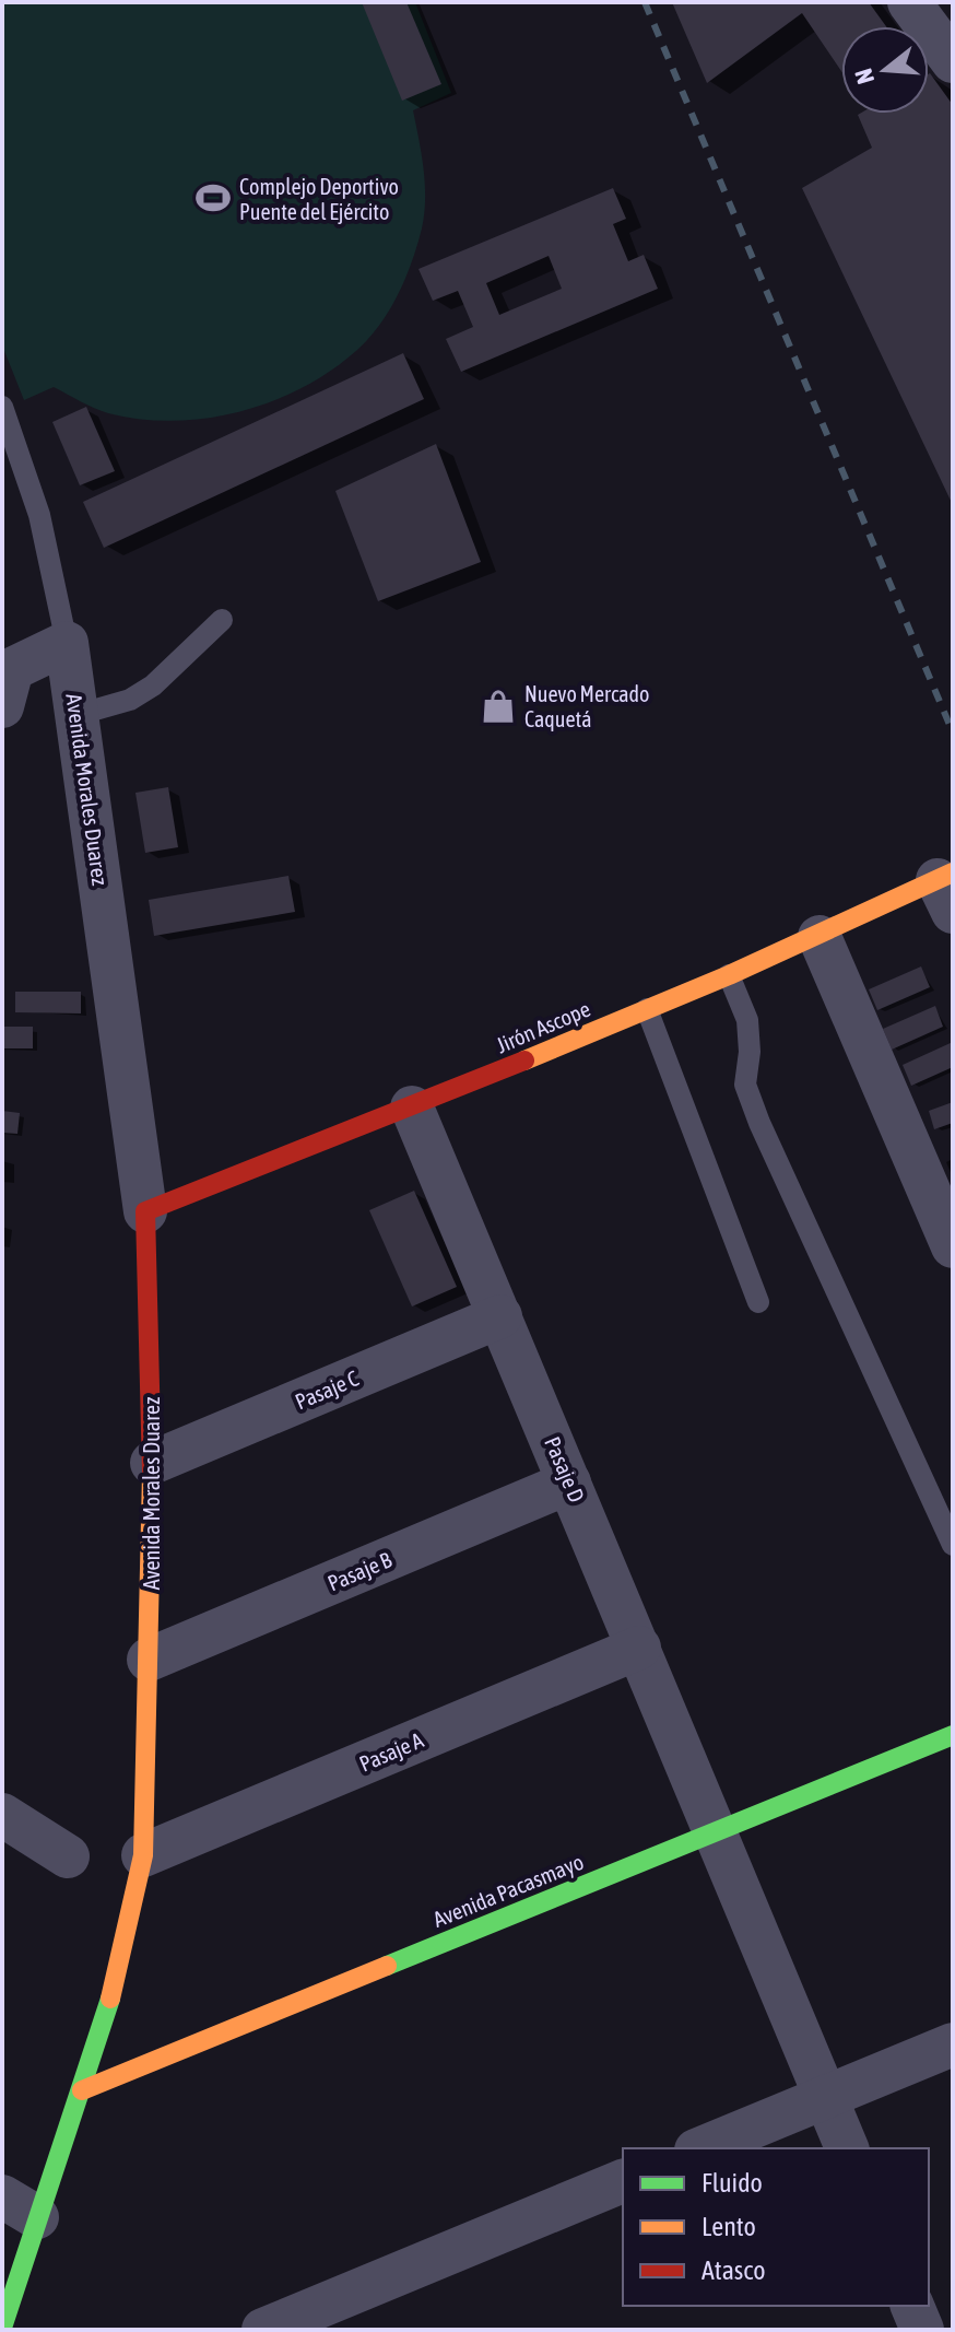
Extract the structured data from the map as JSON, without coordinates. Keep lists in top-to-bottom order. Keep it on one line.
{"streets":{"street":["Avenida Morales Duarez","Jirón Ascope","Pasaje C","Pasaje D","Pasaje B","Pasaje A","Avenida Pacasmayo"]},"crossings":[["Avenida Morales Duarez","Jirón Ascope"],["Avenida Morales Duarez","Pasaje C"],["Avenida Morales Duarez","Pasaje B"],["Avenida Morales Duarez","Pasaje A"],["Avenida Morales Duarez","Avenida Pacasmayo"],["Jirón Ascope","Pasaje D"],["Pasaje C","Pasaje D"],["Pasaje D","Pasaje B"],["Pasaje D","Pasaje A"],["Pasaje D","Avenida Pacasmayo"]],"places":{"sports":["Complejo Deportivo Puente del Ejército"],"shop":["Nuevo Mercado Caquetá"]},"legend":["Fluido","Lento","Atasco"],"north":"left"}
